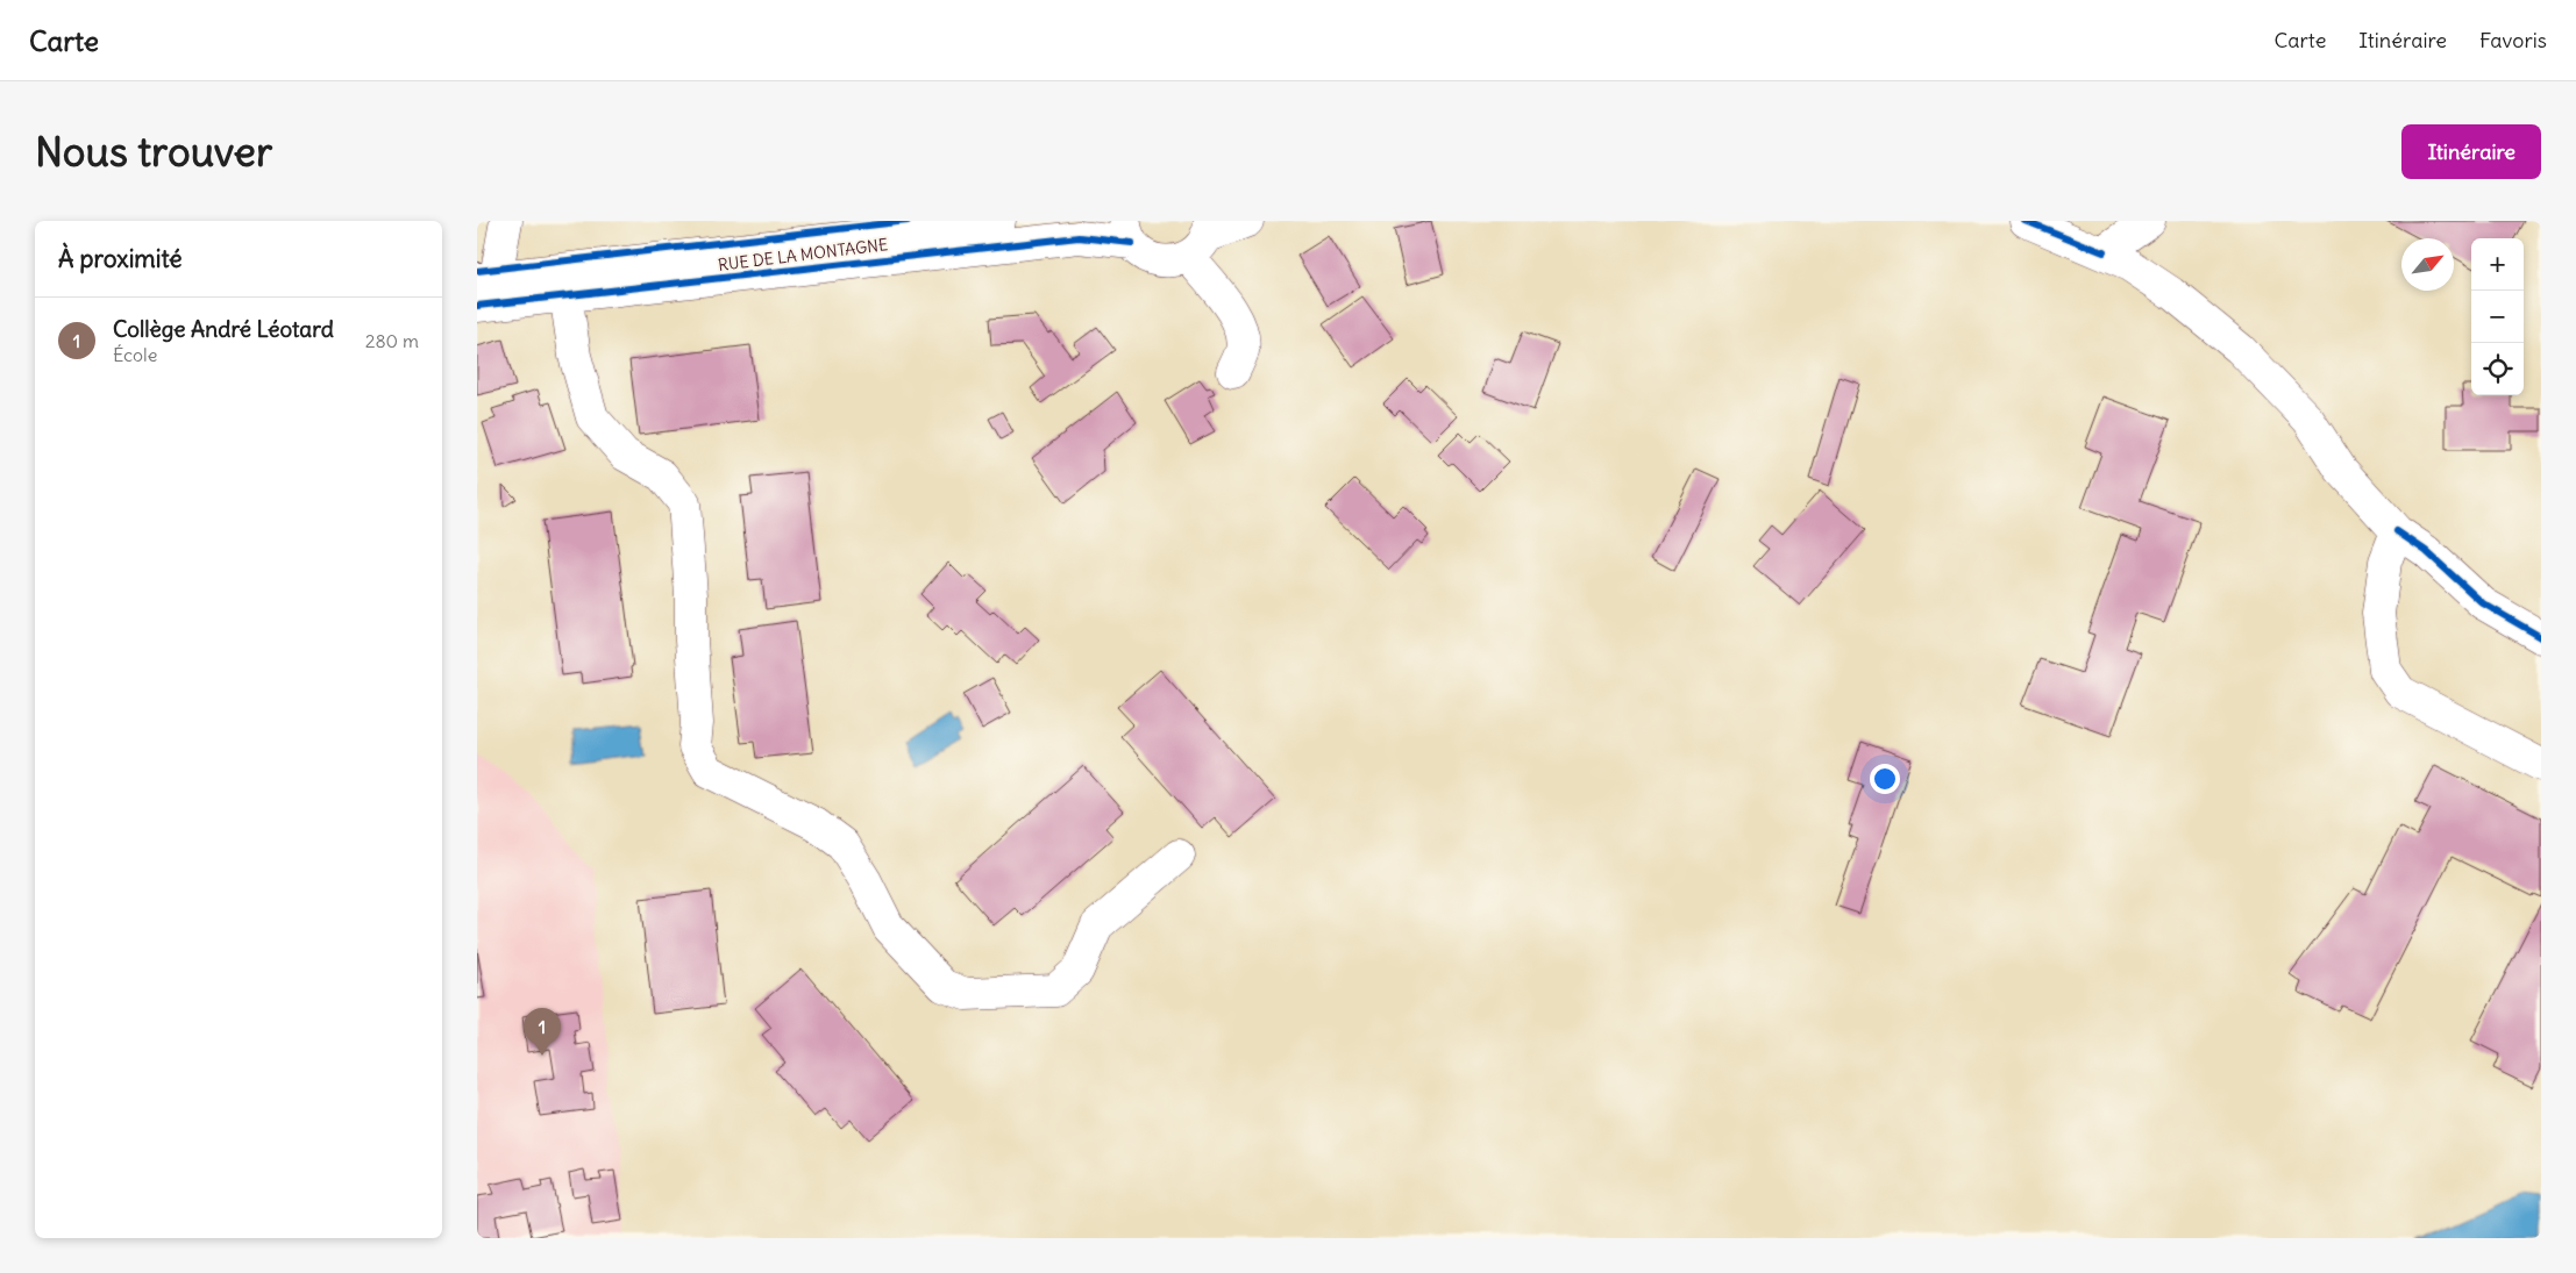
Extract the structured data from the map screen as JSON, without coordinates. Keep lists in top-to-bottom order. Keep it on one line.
{"streets":{"street":["RUE DE LA MONTAGNE"]},"north":"top right","page":{"header":"Carte","nav":["Carte","Itinéraire","Favoris"],"buttons":"Itinéraire","title":"Nous trouver","heading":"À proximité","map_buttons":["+","−"],"list":[{"mark":"1","name":"Collège André Léotard","note":"École","value":"280 m"}],"pins":"1"}}
